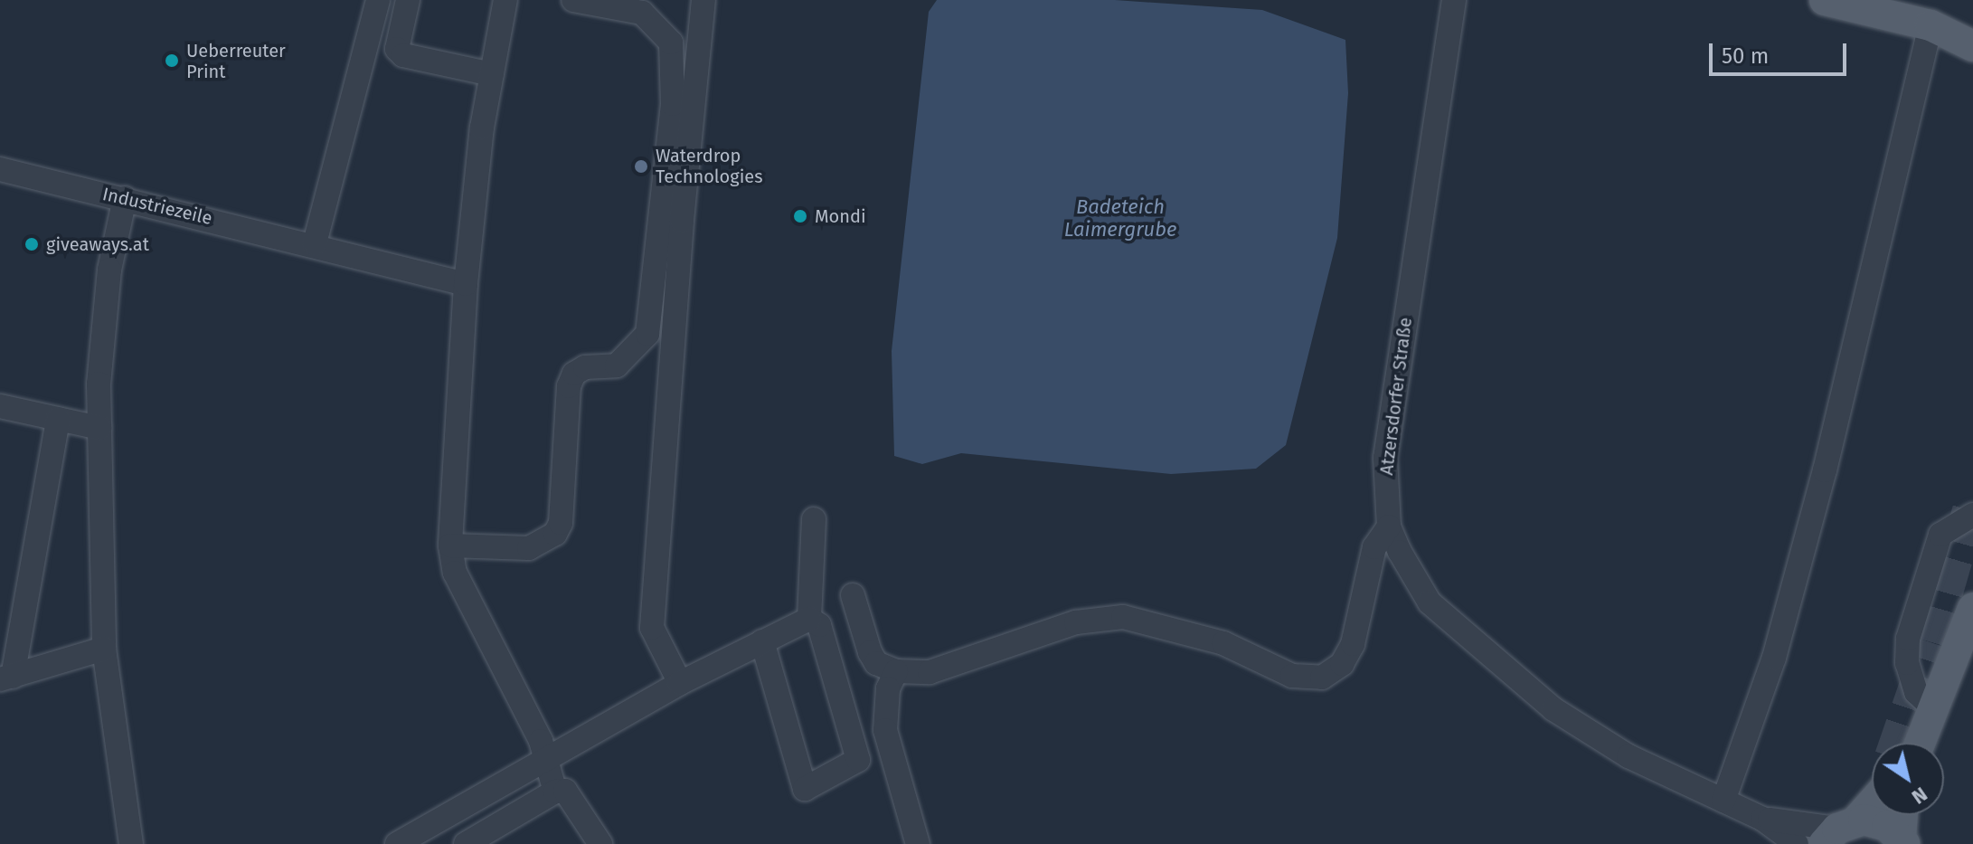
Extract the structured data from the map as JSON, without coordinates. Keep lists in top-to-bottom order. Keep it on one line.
{"streets":{"street":["Industriezeile","Atzersdorfer Straße"]},"water":["Badeteich Laimergrube"],"places":["Ueberreuter Print","Waterdrop Technologies","Mondi","giveaways.at"],"scale_bar":"50 m","north":"bottom right"}
